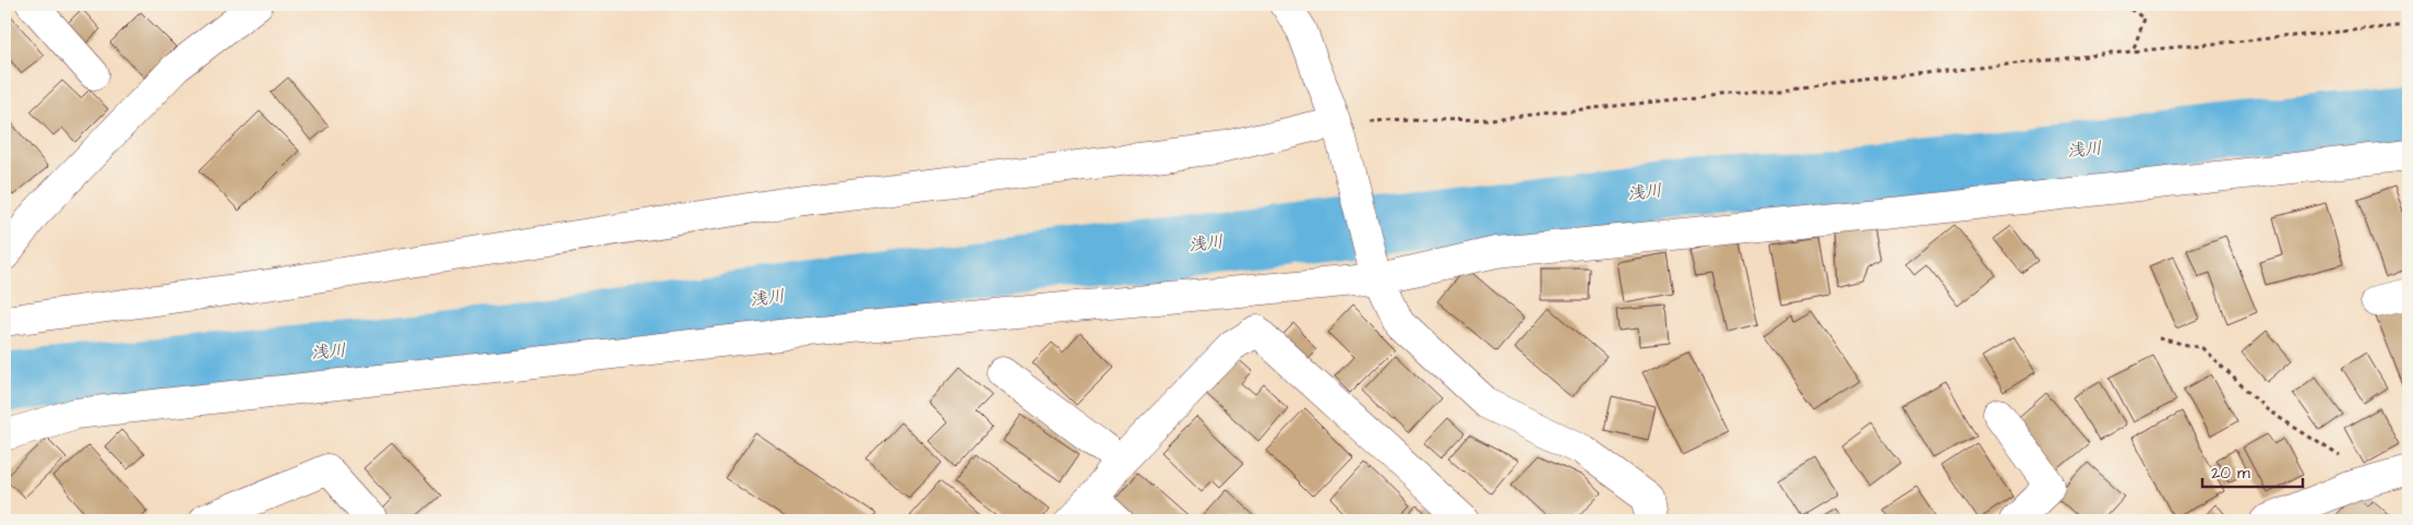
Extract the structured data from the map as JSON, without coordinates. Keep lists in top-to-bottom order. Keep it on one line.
{"water":["浅川"],"scale_bar":"20 m"}
